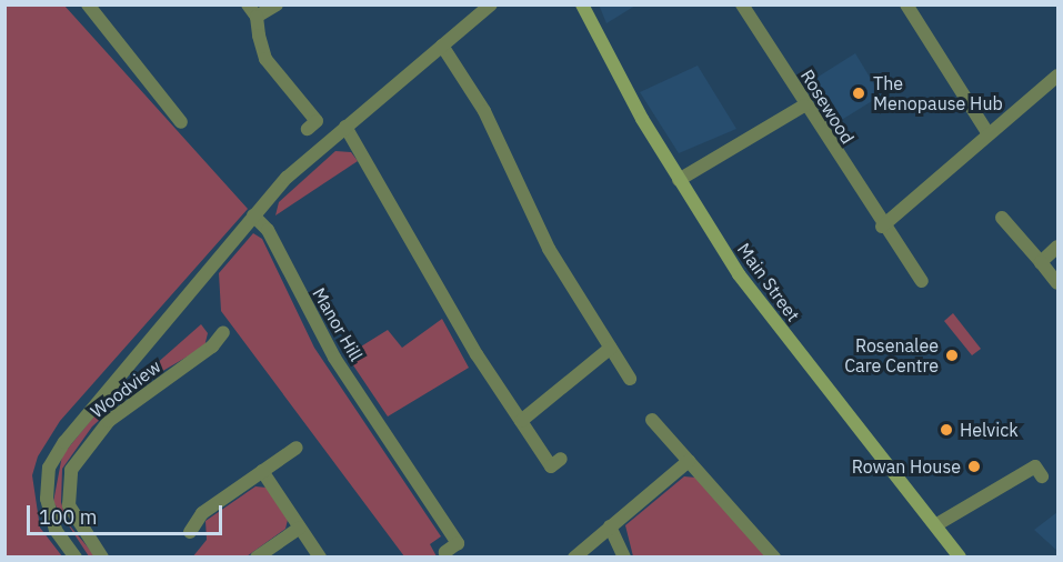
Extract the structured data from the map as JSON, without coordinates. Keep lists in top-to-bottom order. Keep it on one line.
{"streets":{"main road":["Main Street"],"street":["Rosewood","Manor Hill","Woodview"]},"places":["The Menopause Hub","Rosenalee Care Centre","Helvick","Rowan House"],"scale_bar":"100 m"}
